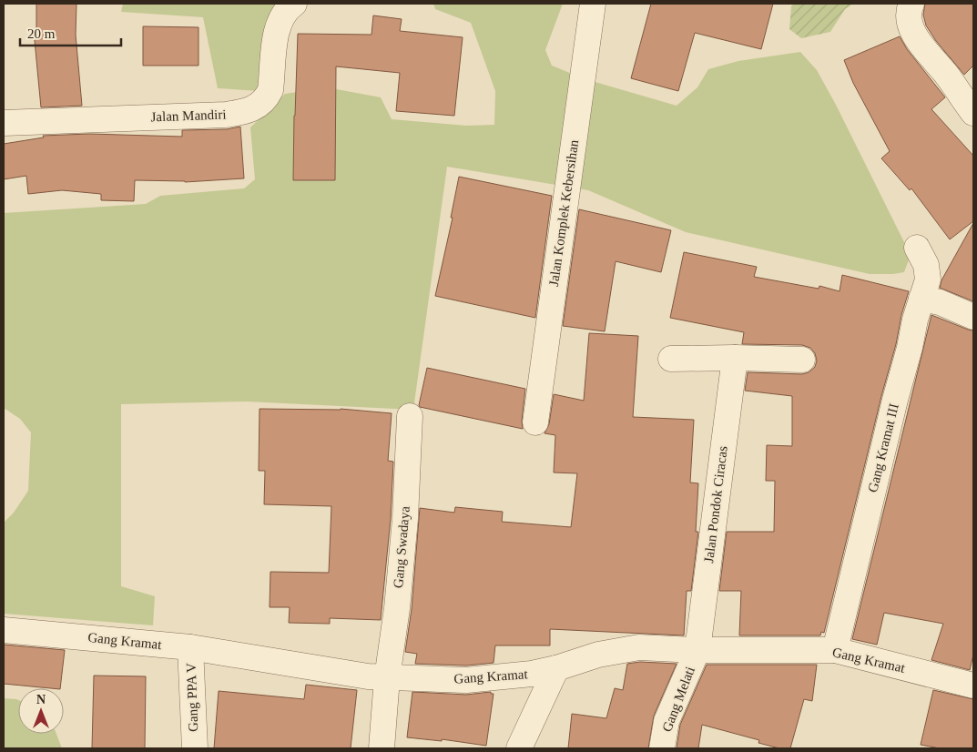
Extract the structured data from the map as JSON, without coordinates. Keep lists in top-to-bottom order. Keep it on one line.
{"streets":{"street":["Jalan Mandiri","Jalan Komplek Kebersihan","Gang Kramat III","Jalan Pondok Ciracas","Gang Swadaya","Gang Kramat","Gang PPA V","Gang Melati"]},"crossings":[["Gang Kramat III","Gang Kramat"],["Jalan Pondok Ciracas","Gang Kramat"],["Jalan Pondok Ciracas","Gang Melati"],["Gang Swadaya","Gang Kramat"],["Gang Kramat","Gang PPA V"],["Gang Kramat","Gang Melati"]],"scale_bar":"20 m","north":"top"}
